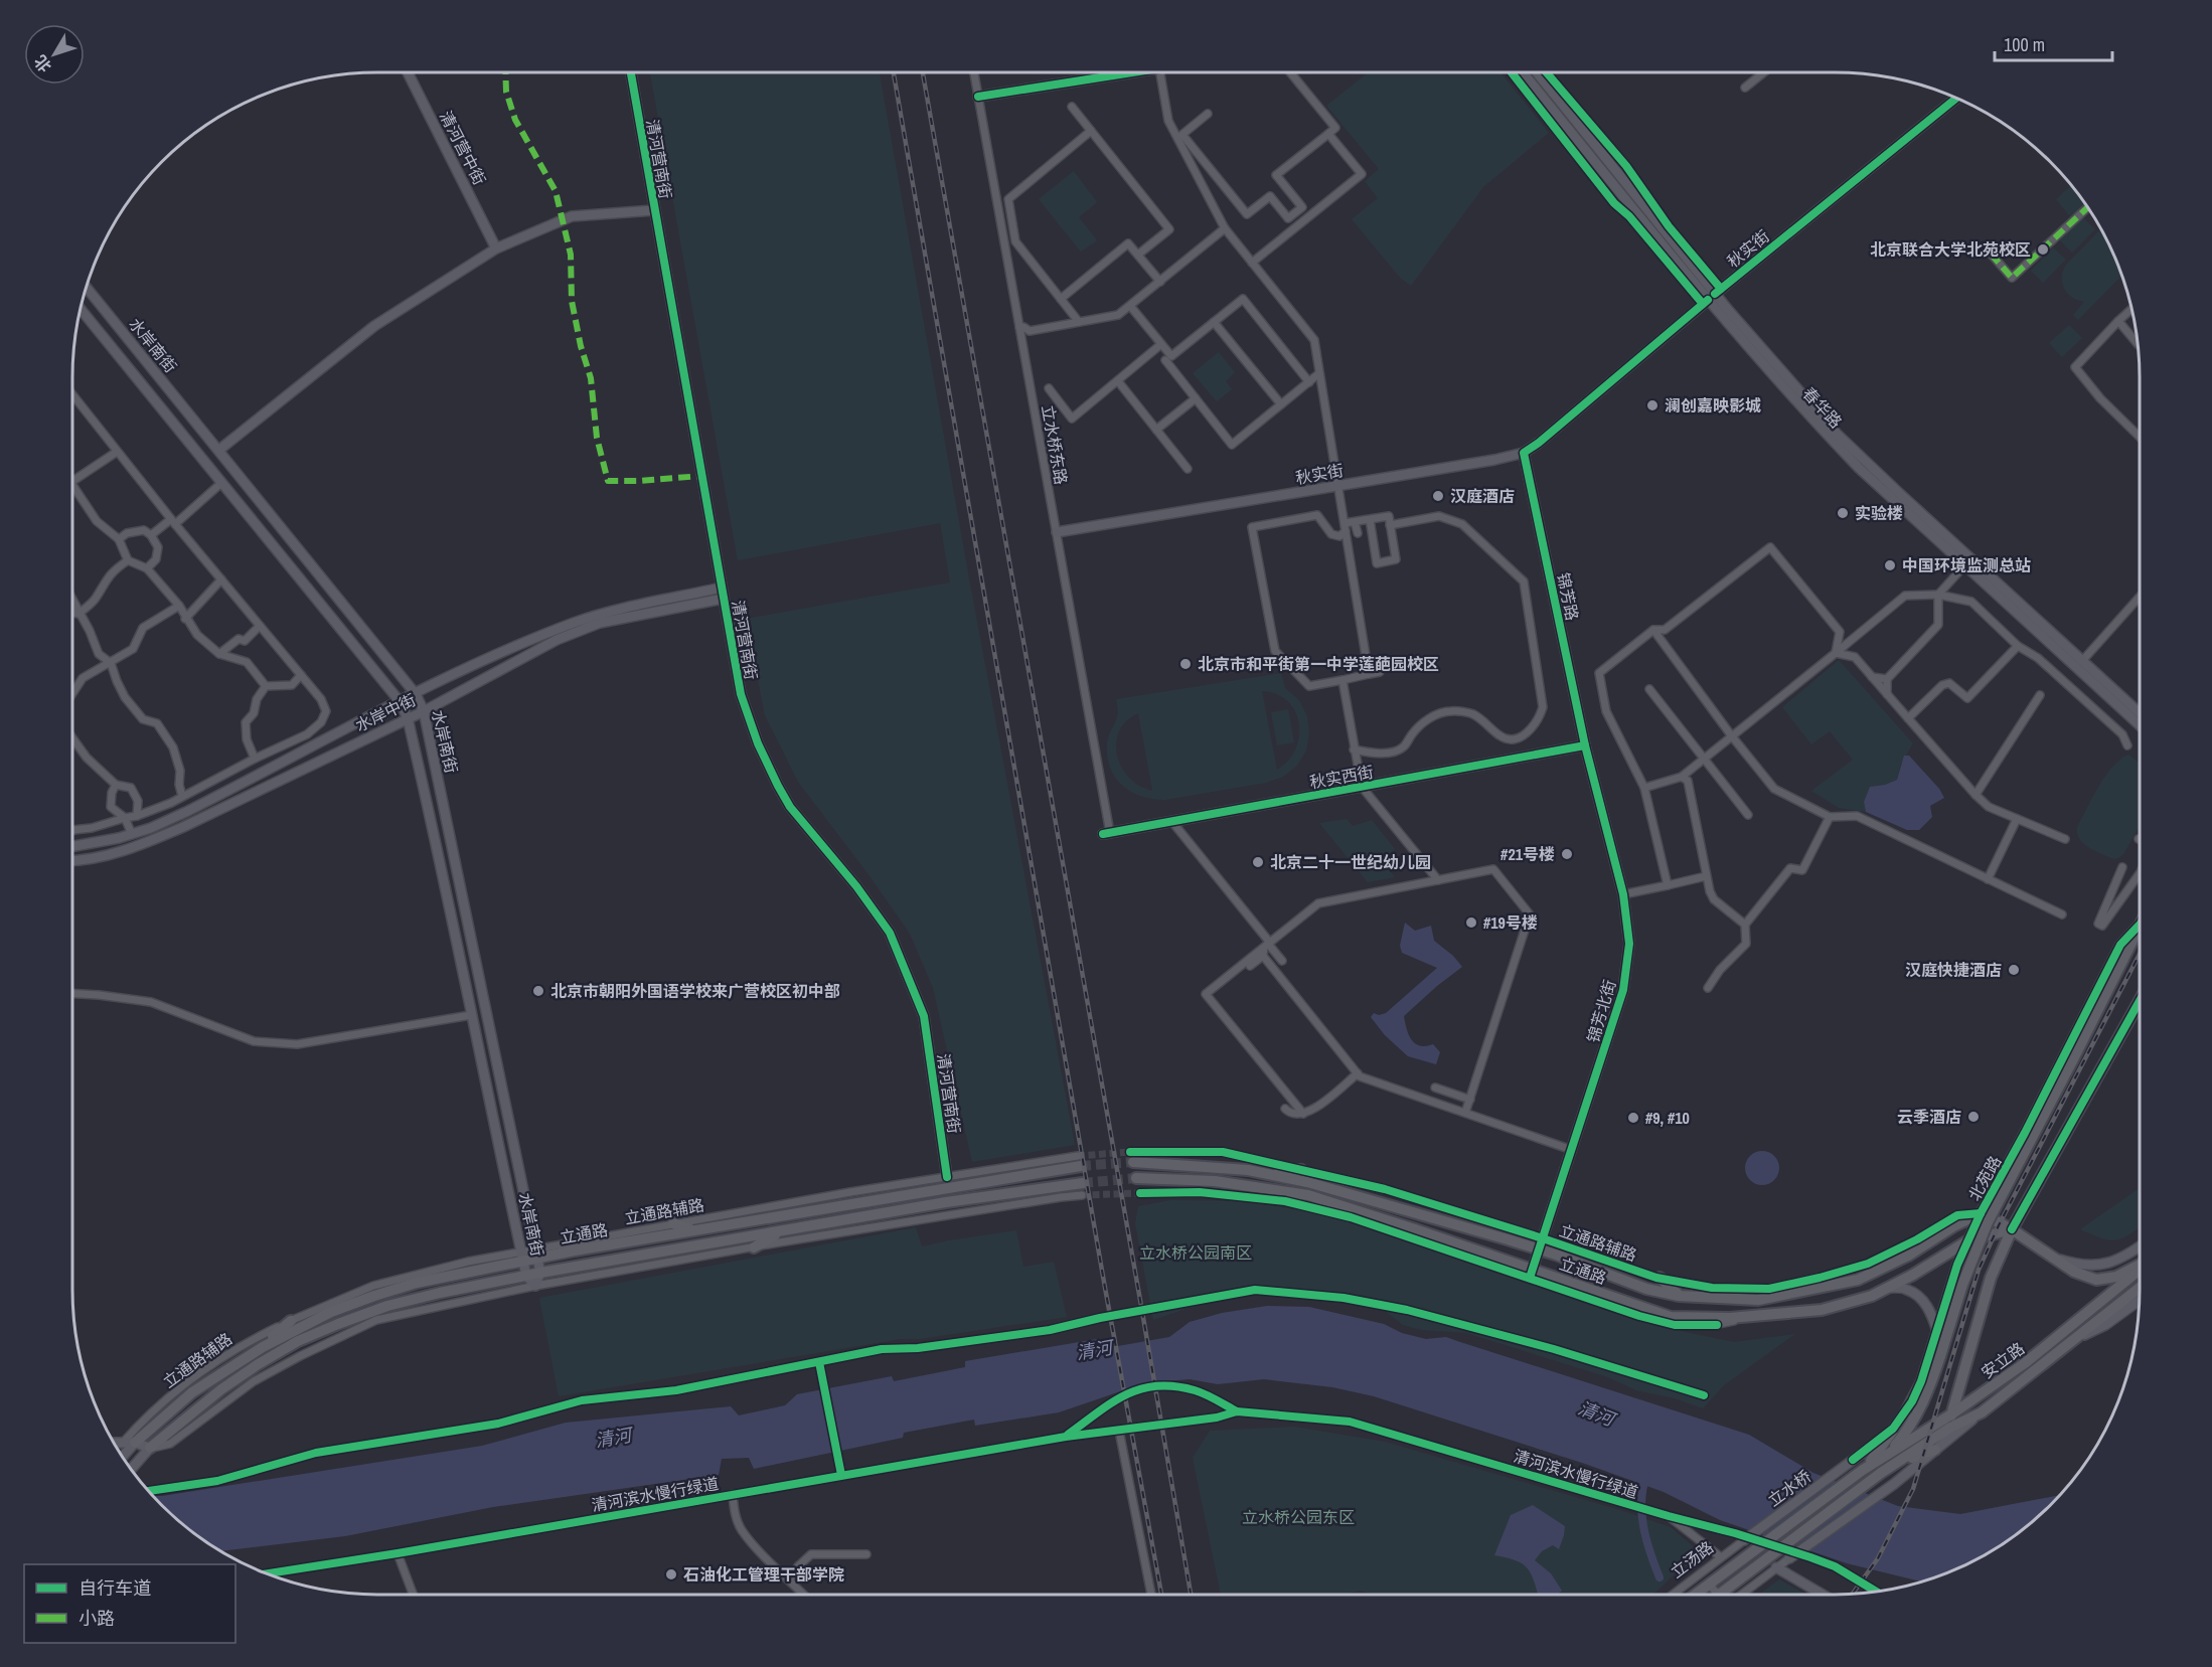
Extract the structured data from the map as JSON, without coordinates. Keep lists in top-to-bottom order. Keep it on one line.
{"streets":{"main road":["北苑路","立通路","安立路","立水桥","立汤路"],"street":["清河营中街","清河营南街","秋实街","水岸南街","春华路","立水桥东路","锦芳路","水岸中街","秋实西街","锦芳北街","立通路辅路"],"cycle path":["清河滨水慢行绿道"]},"crossings":[["清河营南街","水岸中街"],["清河营南街","立通路辅路"],["秋实街","春华路"],["秋实街","立水桥东路"],["秋实街","锦芳路"],["水岸南街","水岸中街"],["水岸南街","立通路辅路"],["水岸南街","立通路"],["立水桥东路","秋实西街"],["锦芳路","秋实西街"],["锦芳路","锦芳北街"],["秋实西街","锦芳北街"],["锦芳北街","立通路辅路"],["锦芳北街","立通路"],["北苑路","立通路辅路"],["北苑路","立通路"],["北苑路","安立路"],["北苑路","立水桥"],["立通路辅路","立通路"],["立通路辅路","安立路"],["立通路","安立路"],["安立路","立水桥"],["立水桥","立汤路"]],"water":["清河"],"parks":["立水桥公园南区","立水桥公园东区"],"places":["北京联合大学北苑校区","澜创嘉映影城","汉庭酒店","实验楼","中国环境监测总站","北京市和平街第一中学莲葩园校区","#21号楼","北京二十一世纪幼儿园","#19号楼","汉庭快捷酒店","北京市朝阳外国语学校来广营校区初中部","云季酒店","#9, #10","石油化工管理干部学院"],"legend":["自行车道","小路"],"scale_bar":"100 m","north":"bottom left"}
